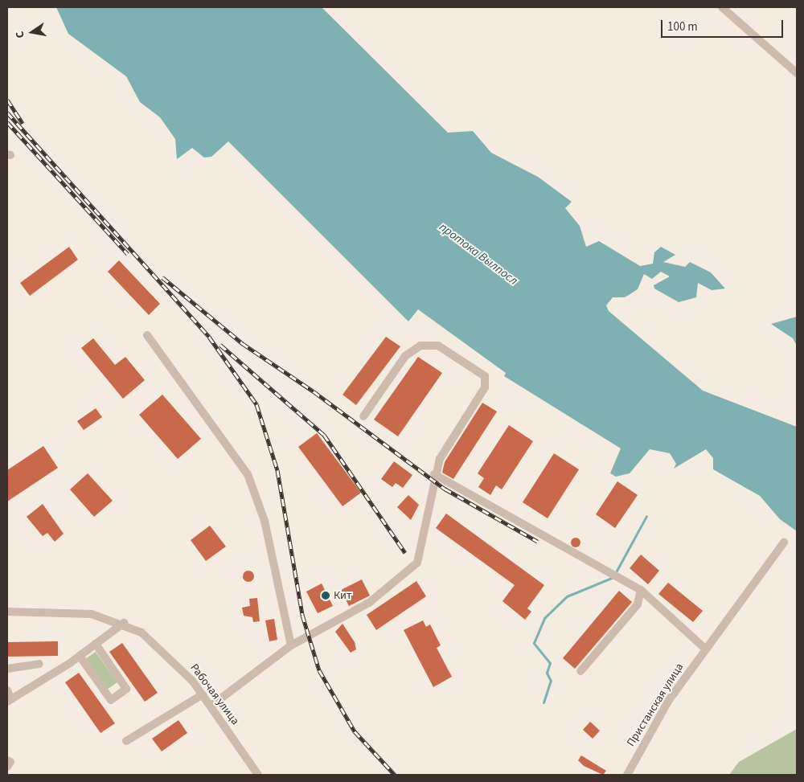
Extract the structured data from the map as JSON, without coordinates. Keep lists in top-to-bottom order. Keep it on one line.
{"streets":{"street":["Рабочая улица","Пристанская улица"]},"water":["протока Вылпосл"],"places":["Кит"],"scale_bar":"100 m","north":"left"}
